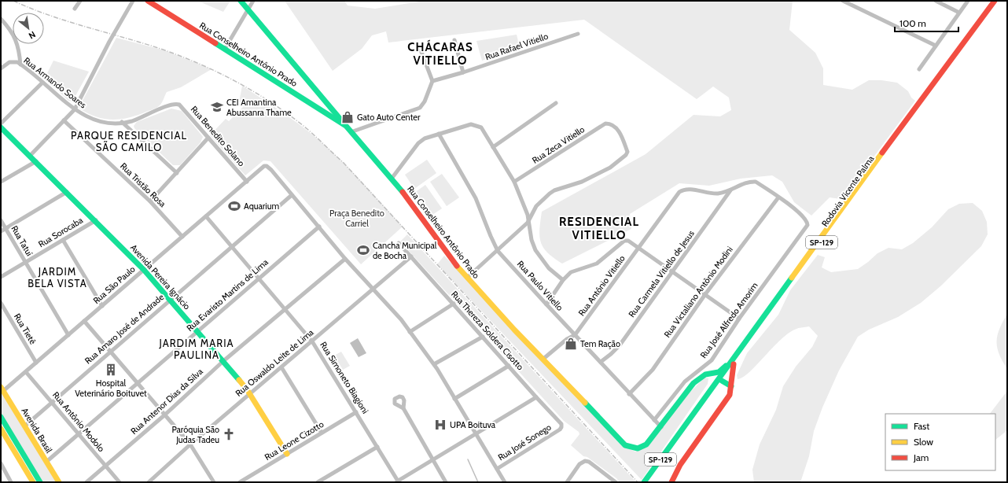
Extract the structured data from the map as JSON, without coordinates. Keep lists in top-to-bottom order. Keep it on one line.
{"streets":{"main road":["Rua Conselheiro Antônio Prado","Rodovia Vicente Palma","SP-129","Avenida Pereira Ignácio","Avenida Brasil"],"street":["Rua Rafael Vitiello","Rua Armando Soares","Rua Benedito Solano","Rua Zeca Vitiello","Rua Tristão Rosa","Rua Sorocaba","Rua Tatuí","Rua Carmela Vitiello de Jesus","Rua São Paulo","Rua Paulo Vitiello","Rua Antônio Vitiello","Rua Victaliano Antônio Modini","Rua Evaristo Martins de Lima","Rua José Alfredo Amorim","Rua Tietê","Rua Amaro José de Andrade","Rua Thereza Soldera Cisotto","Rua Oswaldo Leite de Lima","Rua Simoneto Biagioni","Rua Antenor Dias da Silva","Rua Antônio Modolo","Rua Leone Cizotto","Rua José Sonego"]},"crossings":[["Rua Conselheiro Antônio Prado","Rua Paulo Vitiello"],["Rua Conselheiro Antônio Prado","Rua Antônio Vitiello"],["Rua Armando Soares","Rua Benedito Solano"],["Rua Benedito Solano","Rua São Paulo"],["Rua Tristão Rosa","Rua São Paulo"],["Rodovia Vicente Palma","SP-129"],["Rua Sorocaba","Rua Tatuí"],["Rua Sorocaba","Avenida Pereira Ignácio"],["Rua Tatuí","Rua São Paulo"],["Rua Carmela Vitiello de Jesus","Rua Paulo Vitiello"],["Rua Carmela Vitiello de Jesus","Rua Antônio Vitiello"],["Avenida Pereira Ignácio","Rua São Paulo"],["Avenida Pereira Ignácio","Rua Evaristo Martins de Lima"],["Avenida Pereira Ignácio","Rua Amaro José de Andrade"],["Avenida Pereira Ignácio","Rua Oswaldo Leite de Lima"],["Avenida Pereira Ignácio","Rua Antenor Dias da Silva"],["Avenida Pereira Ignácio","Rua Leone Cizotto"],["Rua São Paulo","Rua Tietê"],["Rua São Paulo","Rua Amaro José de Andrade"],["Rua São Paulo","Rua Simoneto Biagioni"],["Rua São Paulo","Rua Antônio Modolo"],["Rua São Paulo","Avenida Brasil"],["Rua Paulo Vitiello","Rua Antônio Vitiello"],["Rua Paulo Vitiello","Rua Victaliano Antônio Modini"],["Rua Paulo Vitiello","Rua José Alfredo Amorim"],["Rua Antônio Vitiello","Rua Victaliano Antônio Modini"],["Rua Antônio Vitiello","Rua José Alfredo Amorim"],["Rua Evaristo Martins de Lima","Rua Simoneto Biagioni"],["Rua Evaristo Martins de Lima","Rua Antônio Modolo"],["Rua Evaristo Martins de Lima","Avenida Brasil"],["Rua Amaro José de Andrade","Rua Simoneto Biagioni"],["Rua Amaro José de Andrade","Rua Antônio Modolo"],["Rua Amaro José de Andrade","Avenida Brasil"],["Rua Thereza Soldera Cisotto","Rua Oswaldo Leite de Lima"],["Rua Thereza Soldera Cisotto","Rua José Sonego"],["Rua Oswaldo Leite de Lima","Rua Simoneto Biagioni"],["Rua Simoneto Biagioni","Rua Antenor Dias da Silva"],["Rua Simoneto Biagioni","Rua Leone Cizotto"],["Rua Antenor Dias da Silva","Rua Antônio Modolo"]],"districts":["CHÁCARAS VITIELLO","PARQUE RESIDENCIAL SÃO CAMILO","RESIDENCIAL VITIELLO","JARDIM BELA VISTA","JARDIM MARIA PAULINA"],"parks":["Praça Benedito Carriel"],"places":{"school or university":["CEI Amantina Abussanra Thame"],"shop":["Gato Auto Center","Tem Ração"],"sports":["Aquarium","Cancha Municipal de Bocha"],"building":["Hospital Veterinário Boituvet"],"hospital":["UPA Boituva"],"church":["Paróquia São Judas Tadeu"]},"legend":["Fast","Slow","Jam"],"scale_bar":"100 m","north":"bottom right"}
